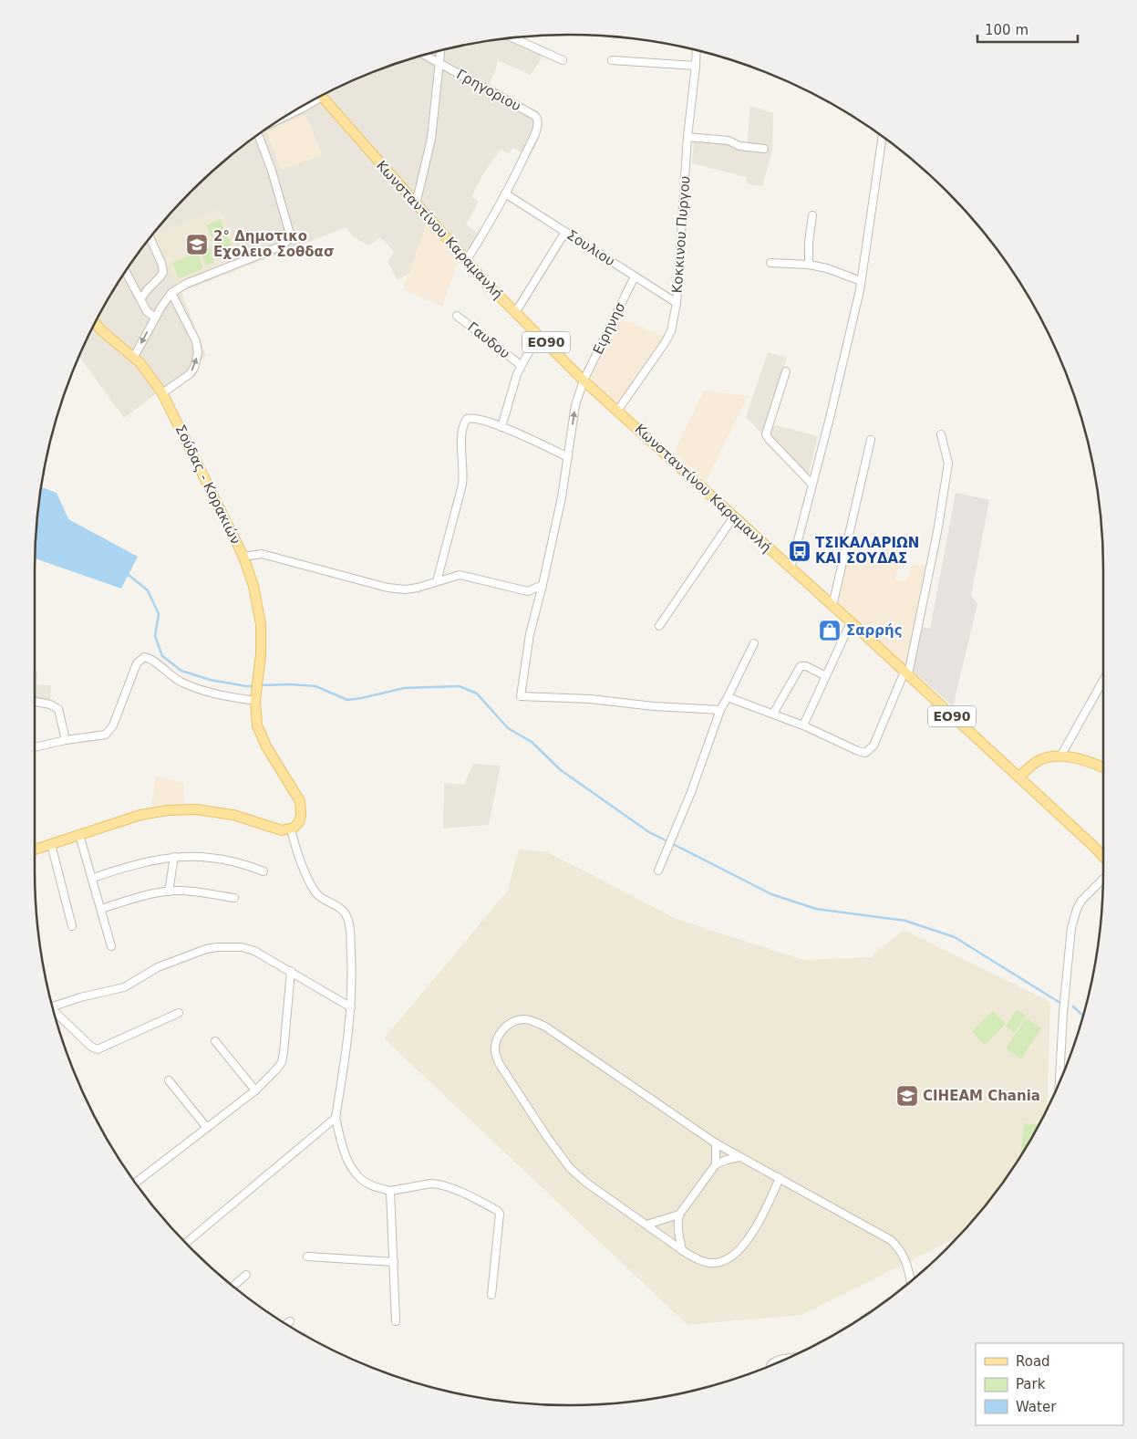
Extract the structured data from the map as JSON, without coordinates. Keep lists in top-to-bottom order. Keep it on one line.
{"streets":{"main road":["Κωνσταντίνου Καραμανλή","ΕΟ90","Σούδας - Κορακιών"],"street":["Γρηγοριου","Κοκκινου Πυργου","Σουλιου","Ειρηνησ","Γαυδου"]},"crossings":[["Γρηγοριου","Σουλιου"],["Κωνσταντίνου Καραμανλή","Κοκκινου Πυργου"],["Κωνσταντίνου Καραμανλή","Ειρηνησ"],["Κοκκινου Πυργου","Σουλιου"],["Σουλιου","Ειρηνησ"]],"places":{"school or university":["2° Δημοτικο Εχολειο Σοθδασ","CIHEAM Chania"],"bus stop":["ΤΣΙΚΑΛΑΡΙΩΝ ΚΑΙ ΣΟΥΔΑΣ"],"shop":["Σαρρής"]},"legend":["Road","Park","Water"],"scale_bar":"100 m"}
